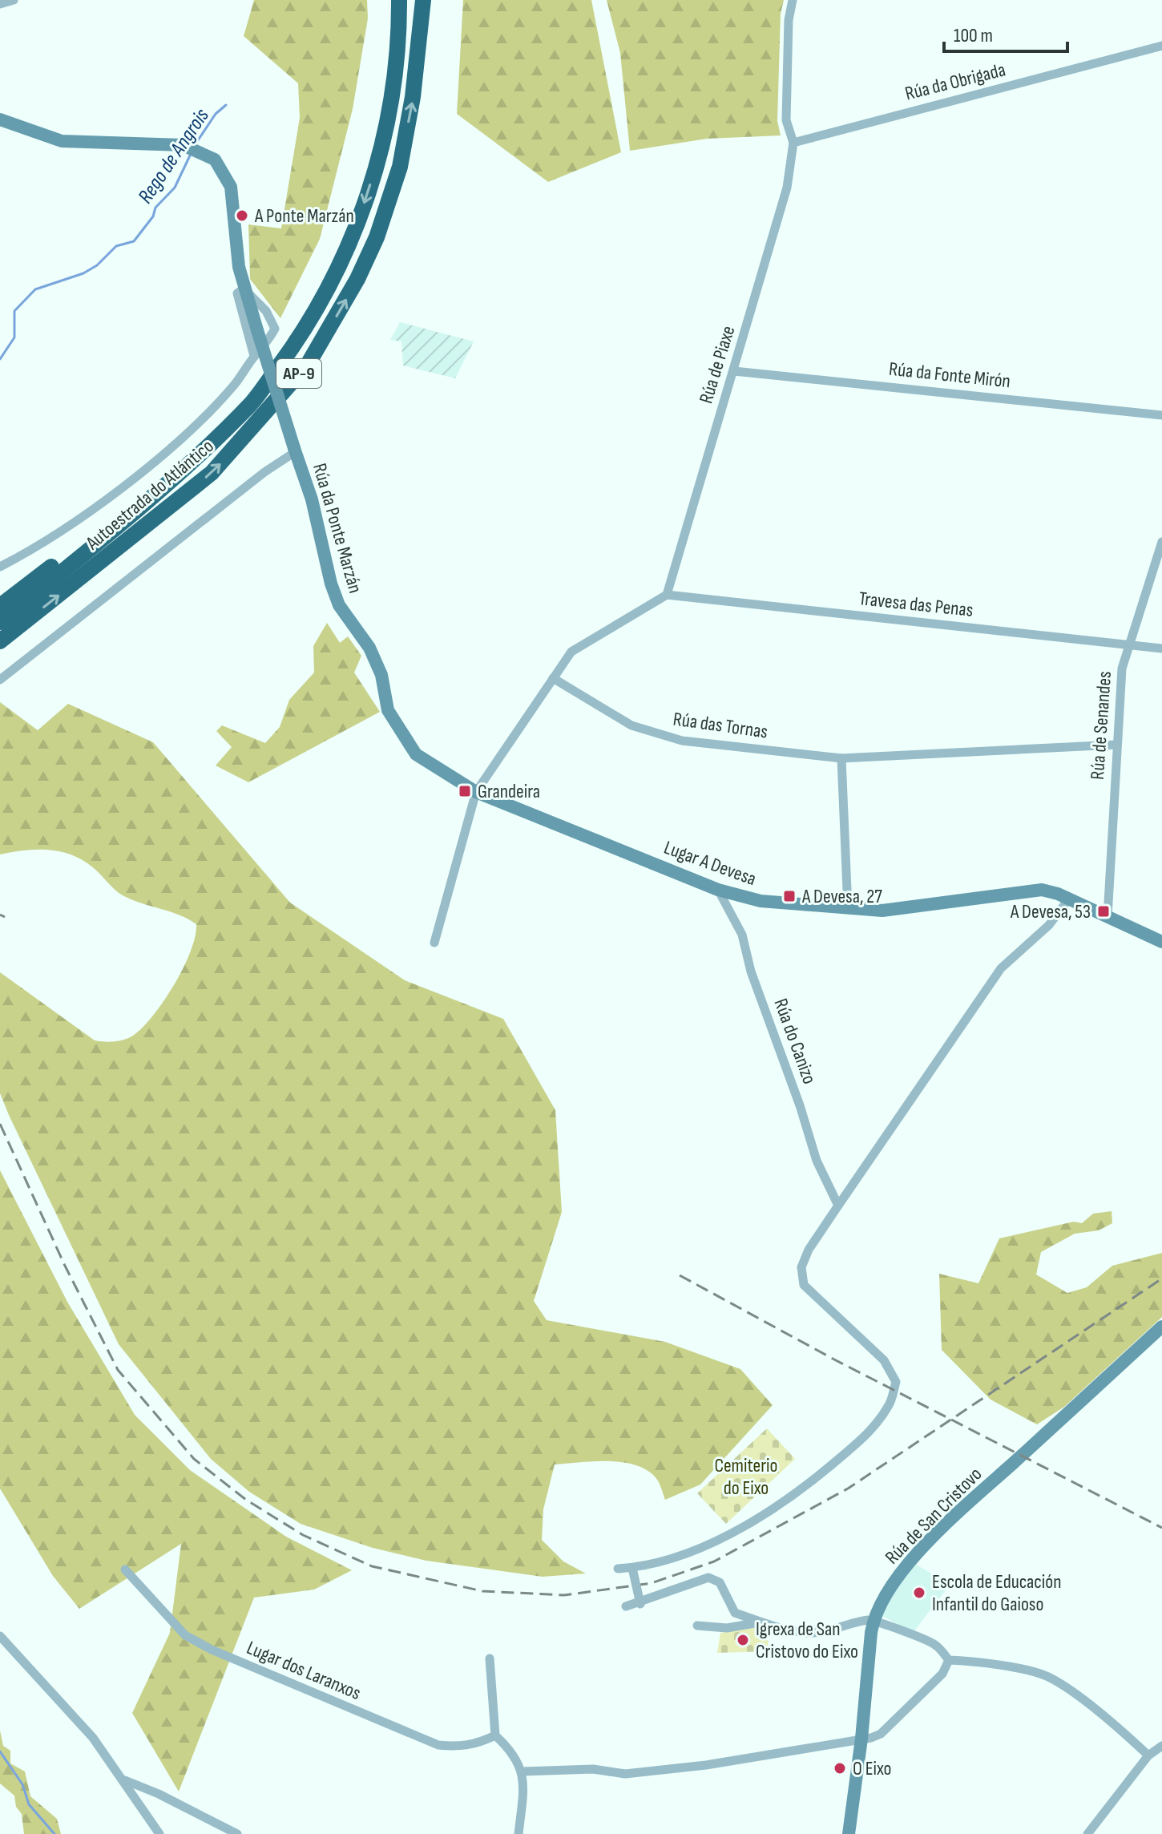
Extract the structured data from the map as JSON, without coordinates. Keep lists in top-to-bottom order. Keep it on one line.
{"streets":{"highway":["AP-9","Autoestrada do Atlántico"],"street":["Rúa da Obrigada","Rúa de Piaxe","Rúa da Fonte Mirón","Rúa da Ponte Marzán","Travesa das Penas","Rúa das Tornas","Rúa de Senandes","Lugar A Devesa","Rúa do Canizo","Rúa de San Cristovo","Lugar dos Laranxos"]},"crossings":[["Rúa da Obrigada","Rúa de Piaxe"],["Rúa de Piaxe","Rúa da Fonte Mirón"],["Rúa de Piaxe","Travesa das Penas"],["Rúa da Ponte Marzán","Lugar A Devesa"],["Travesa das Penas","Rúa de Senandes"],["Rúa das Tornas","Rúa de Senandes"],["Rúa de Senandes","Lugar A Devesa"],["Lugar A Devesa","Rúa do Canizo"]],"water":["Rego de Angrois"],"parks":["Cemiterio do Eixo"],"places":{"other":["A Ponte Marzán","Escola de Educación Infantil do Gaioso","Igrexa de San Cristovo do Eixo","O Eixo"],"transit":["Grandeira","A Devesa, 27","A Devesa, 53"]},"scale_bar":"100 m"}
